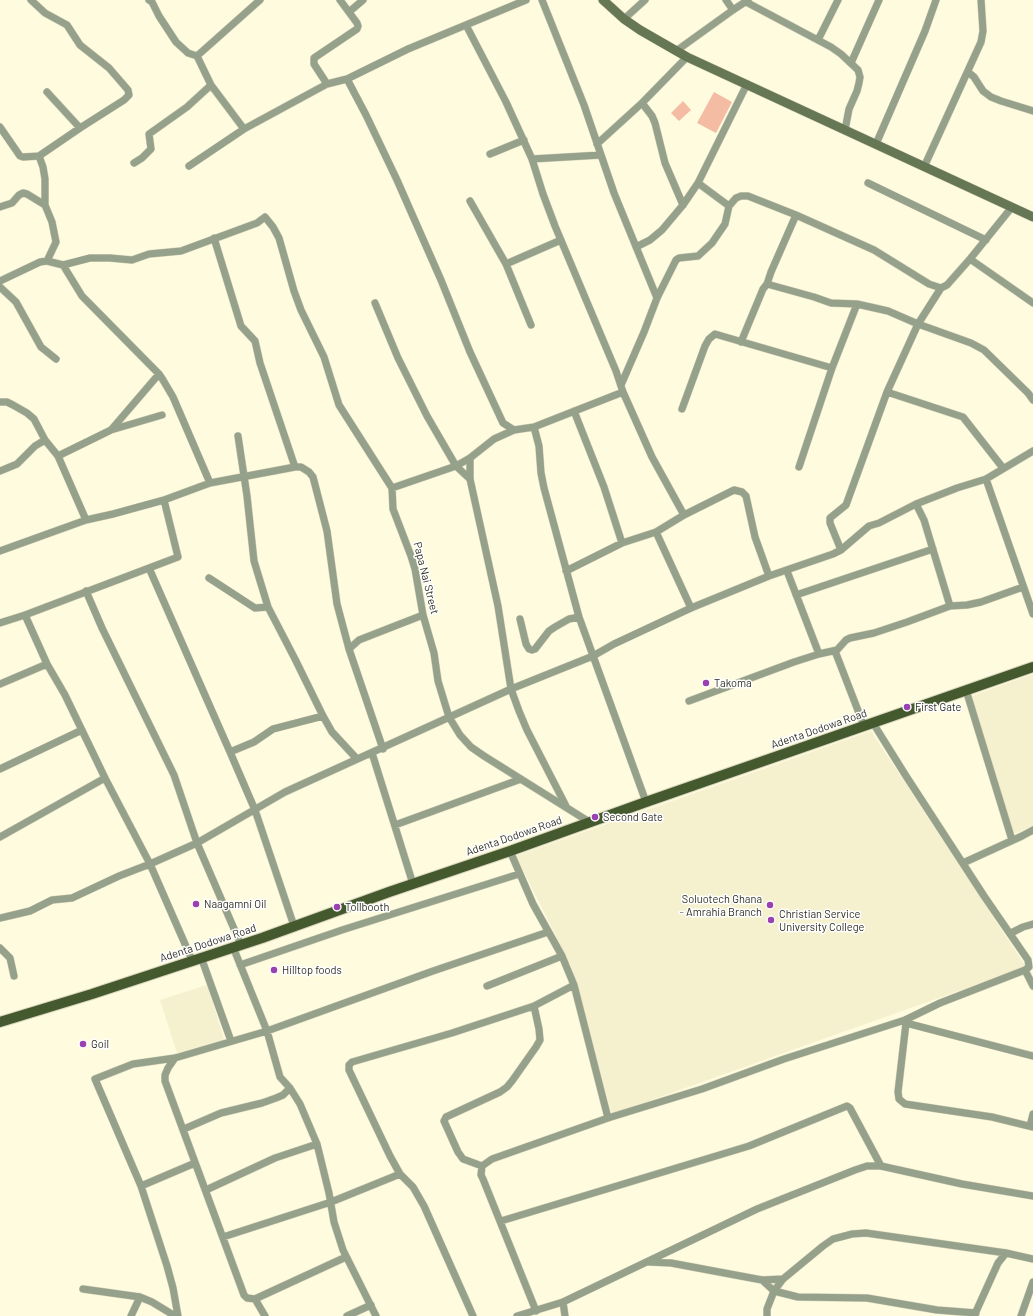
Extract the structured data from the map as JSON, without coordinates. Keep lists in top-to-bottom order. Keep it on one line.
{"streets":{"main road":["Adenta Dodowa Road"],"street":["Papa Nai Street"]},"crossings":[["Papa Nai Street","Adenta Dodowa Road"]],"places":["Takoma","First Gate","Second Gate","Naagamni Oil","Soluotech Ghana - Amrahia Branch","Tollbooth","Christian Service University College","Hilltop foods","Goil"]}
